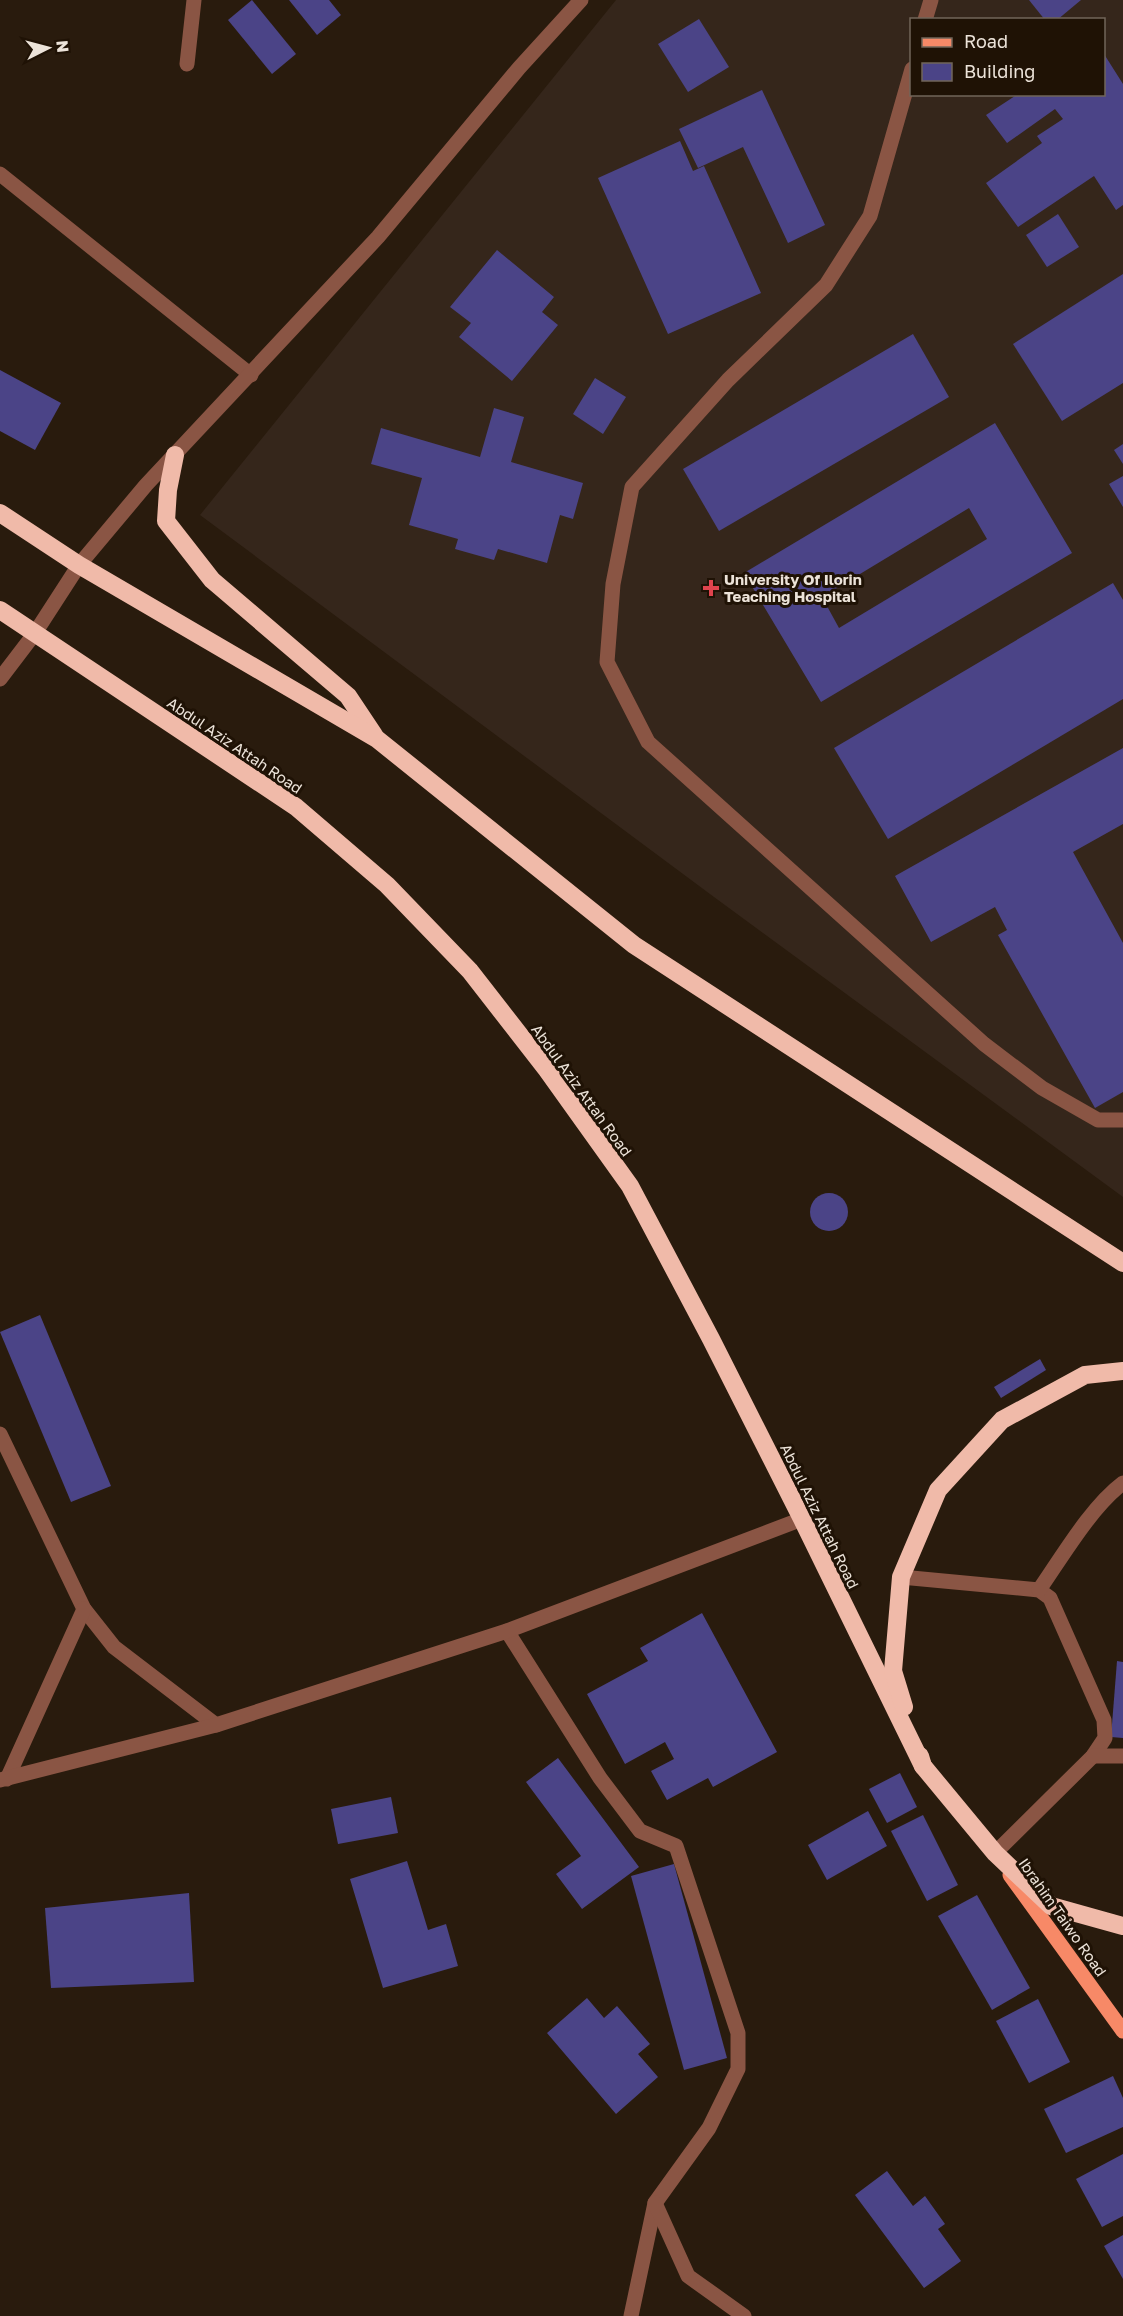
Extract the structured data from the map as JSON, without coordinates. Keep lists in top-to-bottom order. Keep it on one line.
{"streets":{"highway":["Abdul Aziz Attah Road"],"main road":["Ibrahim Taiwo Road"]},"places":{"health":["University Of Ilorin Teaching Hospital"]},"legend":["Road","Building"],"north":"right"}
